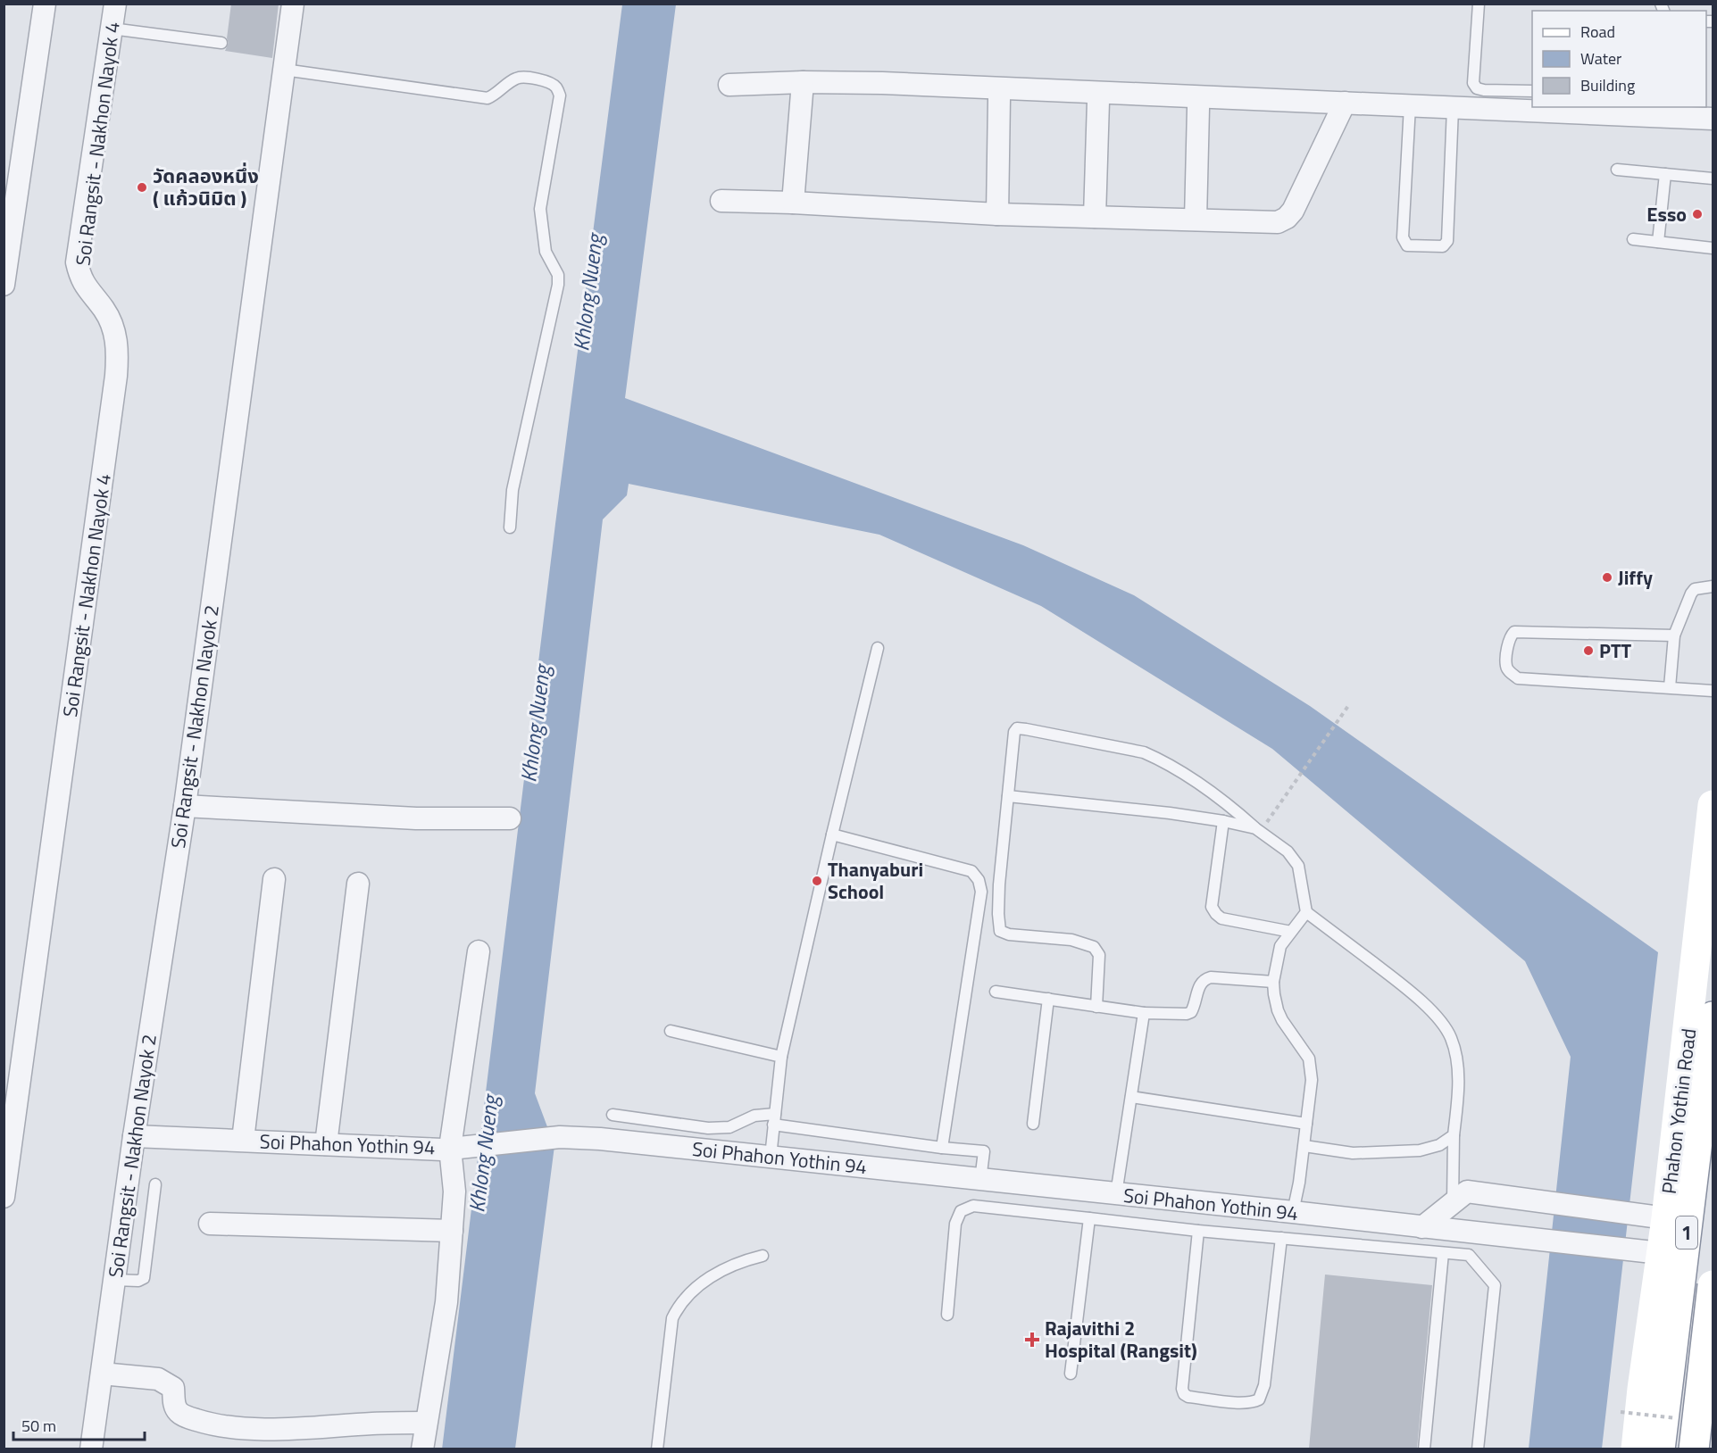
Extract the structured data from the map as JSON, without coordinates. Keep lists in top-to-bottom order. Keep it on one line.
{"streets":{"main road":["Phahon Yothin Road","1"],"street":["Soi Rangsit - Nakhon Nayok 4","Soi Rangsit - Nakhon Nayok 2","Soi Phahon Yothin 94"]},"crossings":[["Soi Rangsit - Nakhon Nayok 2","Soi Phahon Yothin 94"],["Phahon Yothin Road","Soi Phahon Yothin 94"]],"water":["Khlong Nueng"],"places":{"other":["วัดคลองหนึ่ง ( แก้วนิมิต )","Esso","Jiffy","PTT","Thanyaburi School"],"health":["Rajavithi 2 Hospital (Rangsit)"]},"legend":["Road","Water","Building"],"scale_bar":"50 m"}
